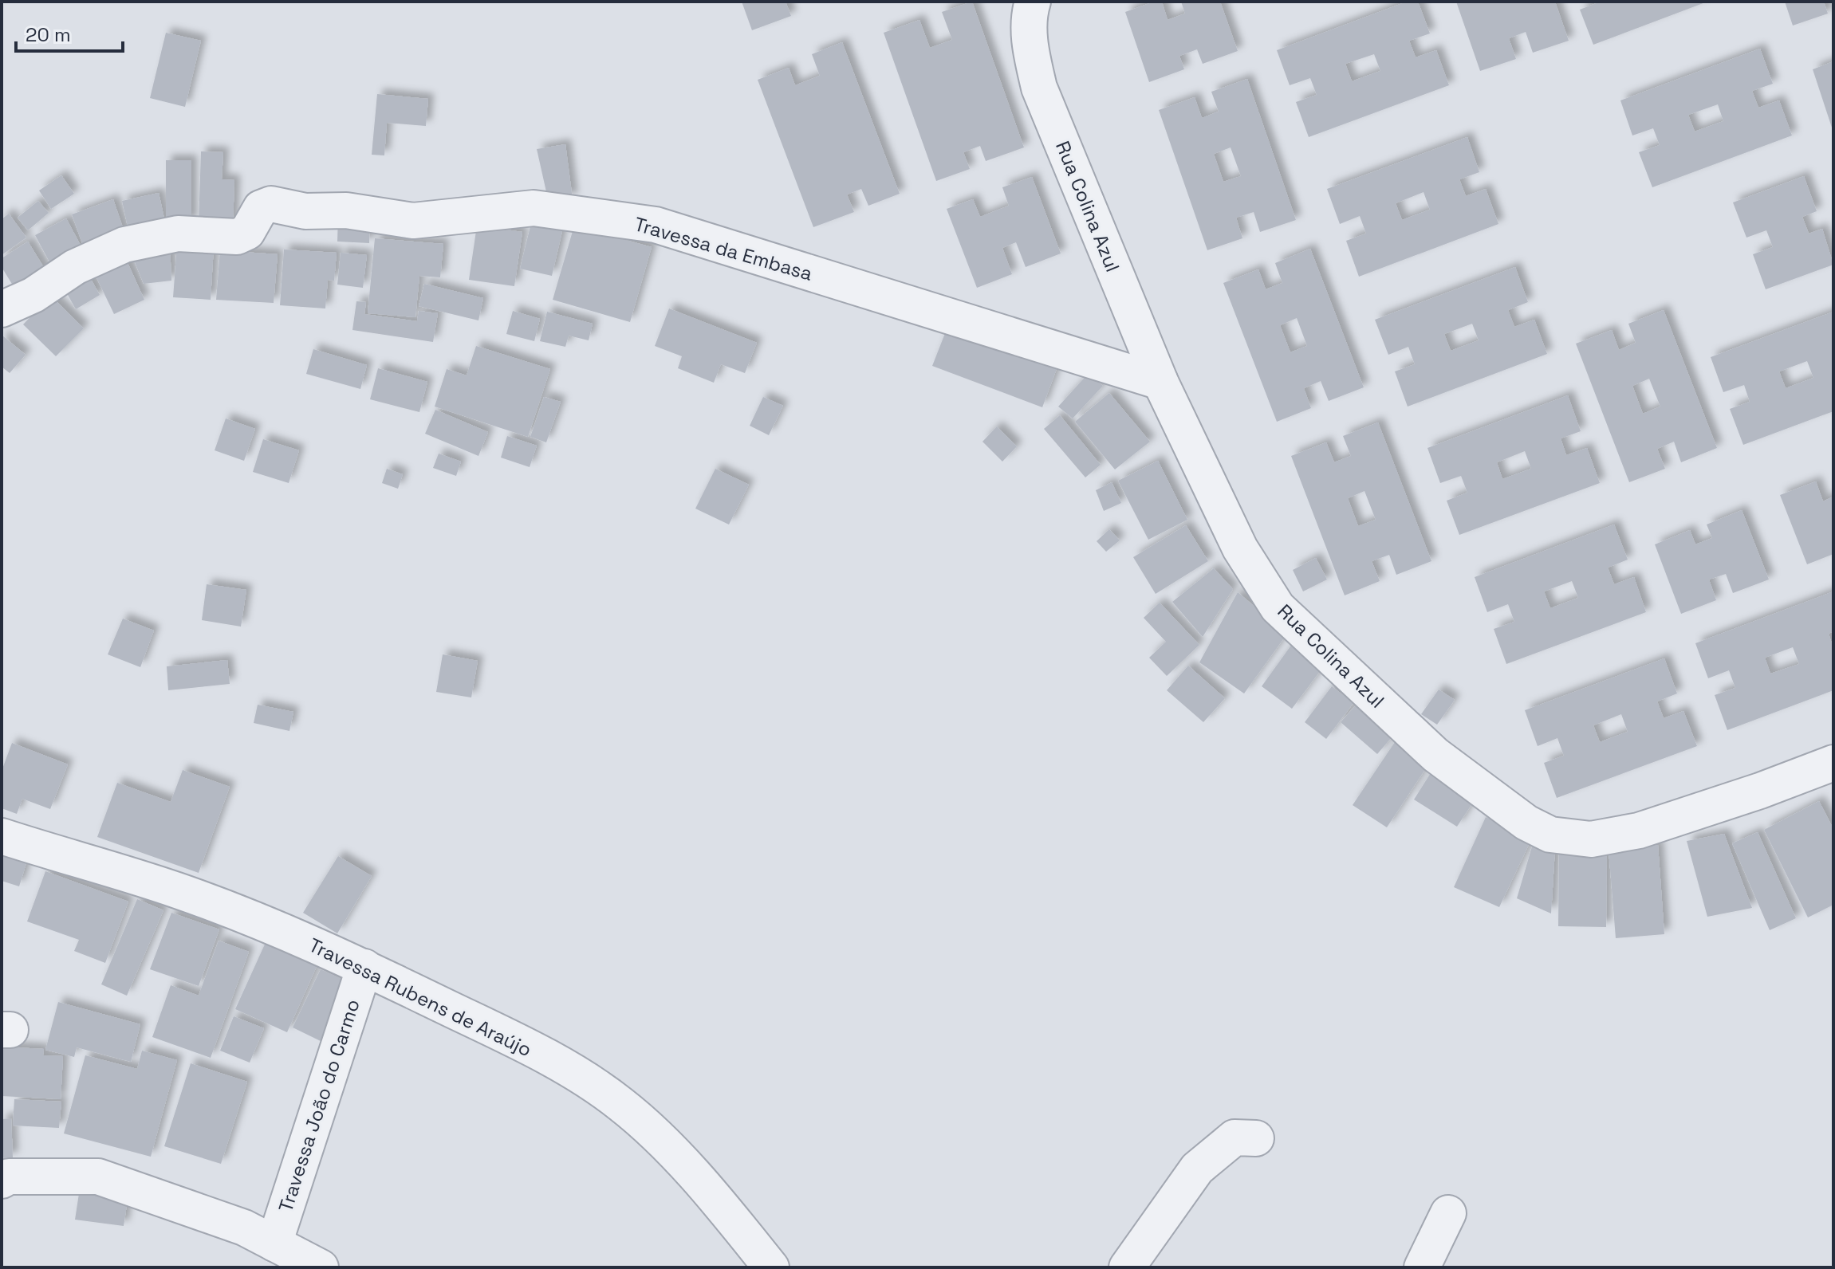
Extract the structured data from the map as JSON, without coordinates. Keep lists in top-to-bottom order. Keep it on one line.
{"streets":{"street":["Rua Colina Azul","Travessa da Embasa","Travessa Rubens de Araújo","Travessa João do Carmo"]},"crossings":[["Rua Colina Azul","Travessa da Embasa"],["Travessa Rubens de Araújo","Travessa João do Carmo"]],"scale_bar":"20 m"}
